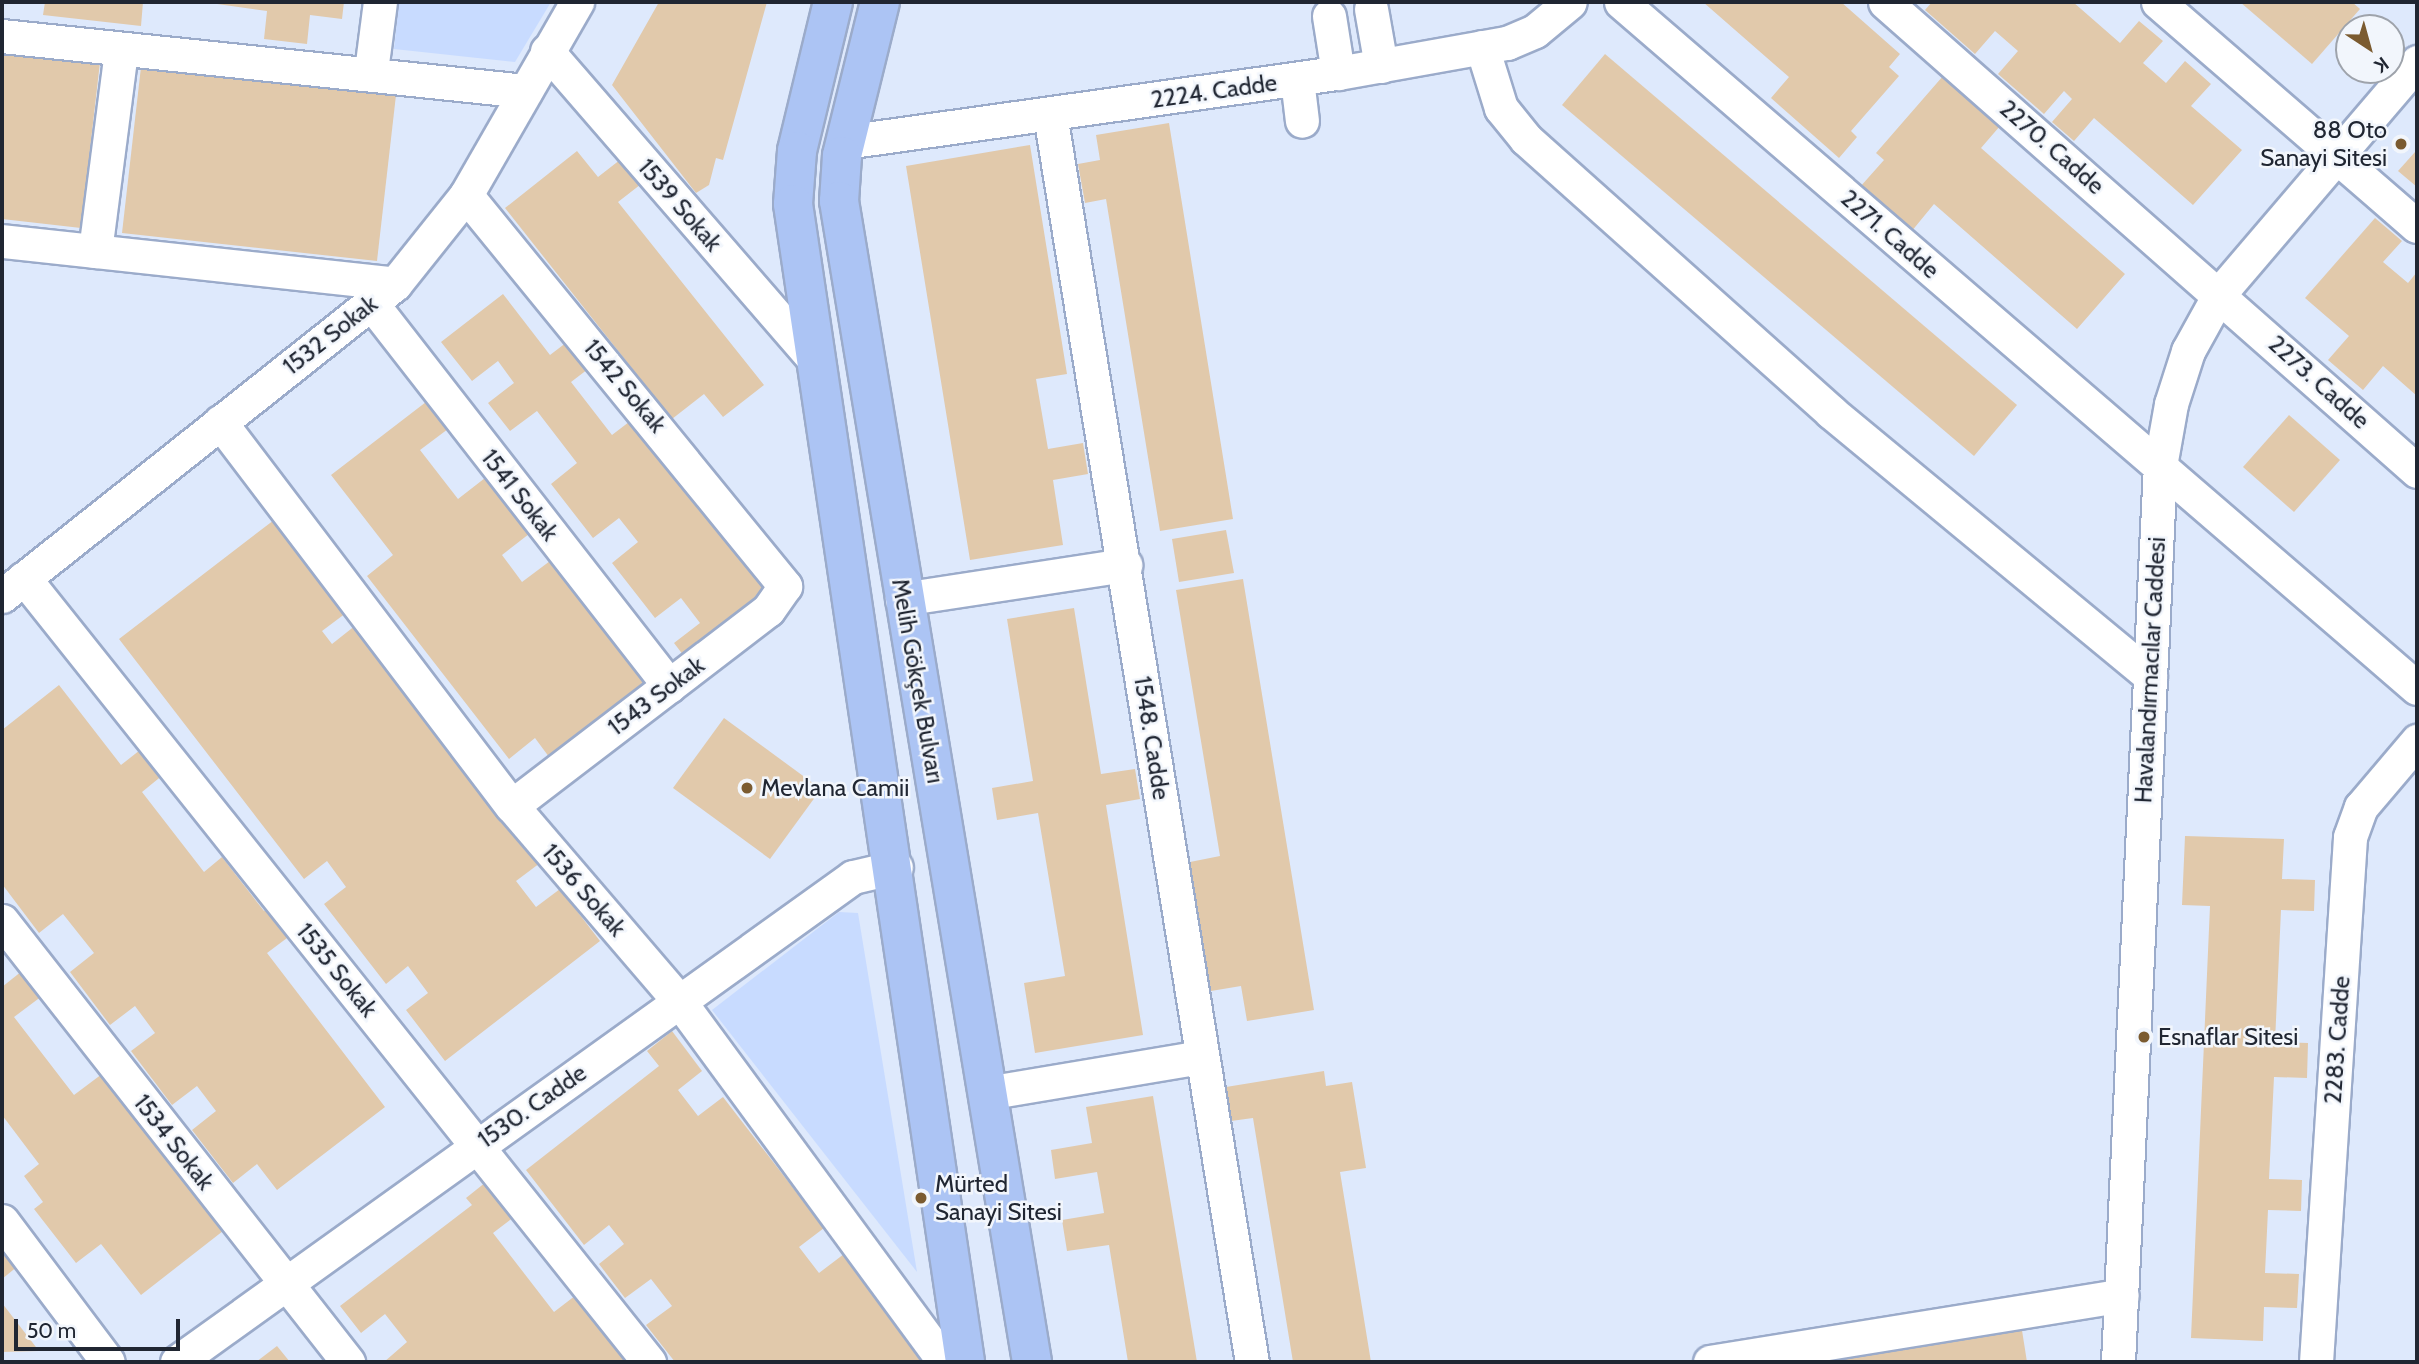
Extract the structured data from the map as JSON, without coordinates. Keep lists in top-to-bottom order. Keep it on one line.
{"streets":{"main road":["Melih Gökçek Bulvarı"],"street":["2224. Cadde","2270. Cadde","1539 Sokak","2271. Cadde","1532 Sokak","2273. Cadde","1542 Sokak","1541 Sokak","Havalandırmacılar Caddesi","1543 Sokak","1548. Cadde","1536 Sokak","1535 Sokak","2283. Cadde","1530. Cadde","1534 Sokak"]},"crossings":[["2224. Cadde","Melih Gökçek Bulvarı"],["2224. Cadde","1548. Cadde"],["2270. Cadde","2273. Cadde"],["2270. Cadde","Havalandırmacılar Caddesi"],["1539 Sokak","1532 Sokak"],["1539 Sokak","Melih Gökçek Bulvarı"],["2271. Cadde","Havalandırmacılar Caddesi"],["1532 Sokak","1542 Sokak"],["1532 Sokak","1541 Sokak"],["1532 Sokak","1536 Sokak"],["1532 Sokak","1535 Sokak"],["2273. Cadde","Havalandırmacılar Caddesi"],["1542 Sokak","1543 Sokak"],["1541 Sokak","1543 Sokak"],["Melih Gökçek Bulvarı","1530. Cadde"],["1543 Sokak","1536 Sokak"],["1536 Sokak","1530. Cadde"],["1535 Sokak","1530. Cadde"],["1530. Cadde","1534 Sokak"]],"places":["88 Oto Sanayi Sitesi","Mevlana Camii","Esnaflar Sitesi","Mürted Sanayi Sitesi"],"scale_bar":"50 m","north":"bottom right"}
